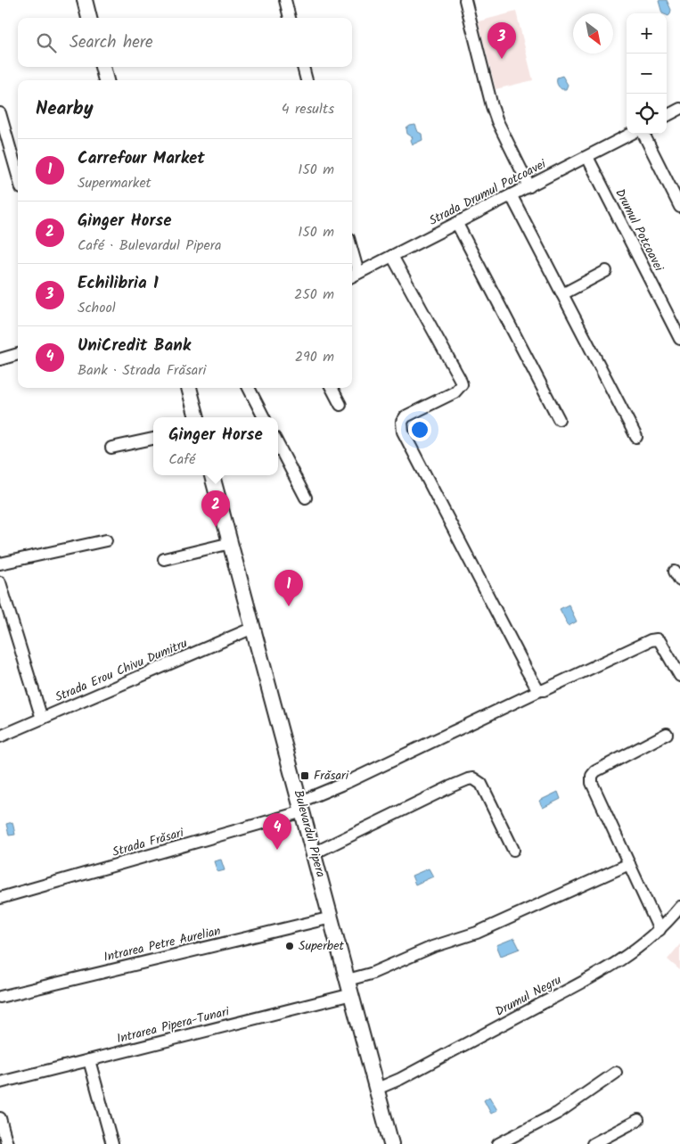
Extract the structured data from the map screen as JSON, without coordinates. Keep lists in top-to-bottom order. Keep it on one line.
{"streets":{"main road":["Bulevardul Pipera"],"street":["Strada Drumul Potcoavei","Drumul Potcoavei","Strada Erou Chivu Dumitru","Strada Frăsari","Intrarea Petre Aurelian","Drumul Negru","Intrarea Pipera-Tunari"]},"crossings":[["Strada Drumul Potcoavei","Drumul Potcoavei"],["Strada Erou Chivu Dumitru","Bulevardul Pipera"],["Bulevardul Pipera","Strada Frăsari"],["Bulevardul Pipera","Intrarea Petre Aurelian"],["Bulevardul Pipera","Drumul Negru"],["Bulevardul Pipera","Intrarea Pipera-Tunari"]],"places":{"transit":["Frăsari"],"other":["Superbet"]},"north":"bottom right","page":{"map_buttons":["+","−"],"search":"Search here","pins":["3","2","1","4"],"heading":["Nearby","4 results"],"list":[{"mark":"1","name":"Carrefour Market","note":"Supermarket","value":"150 m"},{"mark":"2","name":"Ginger Horse","note":"Café · Bulevardul Pipera","value":"150 m"},{"mark":"3","name":"Echilibria 1","note":"School","value":"250 m"},{"mark":"4","name":"UniCredit Bank","note":"Bank · Strada Frăsari","value":"290 m"}],"popup":["Ginger Horse","Café"]}}
